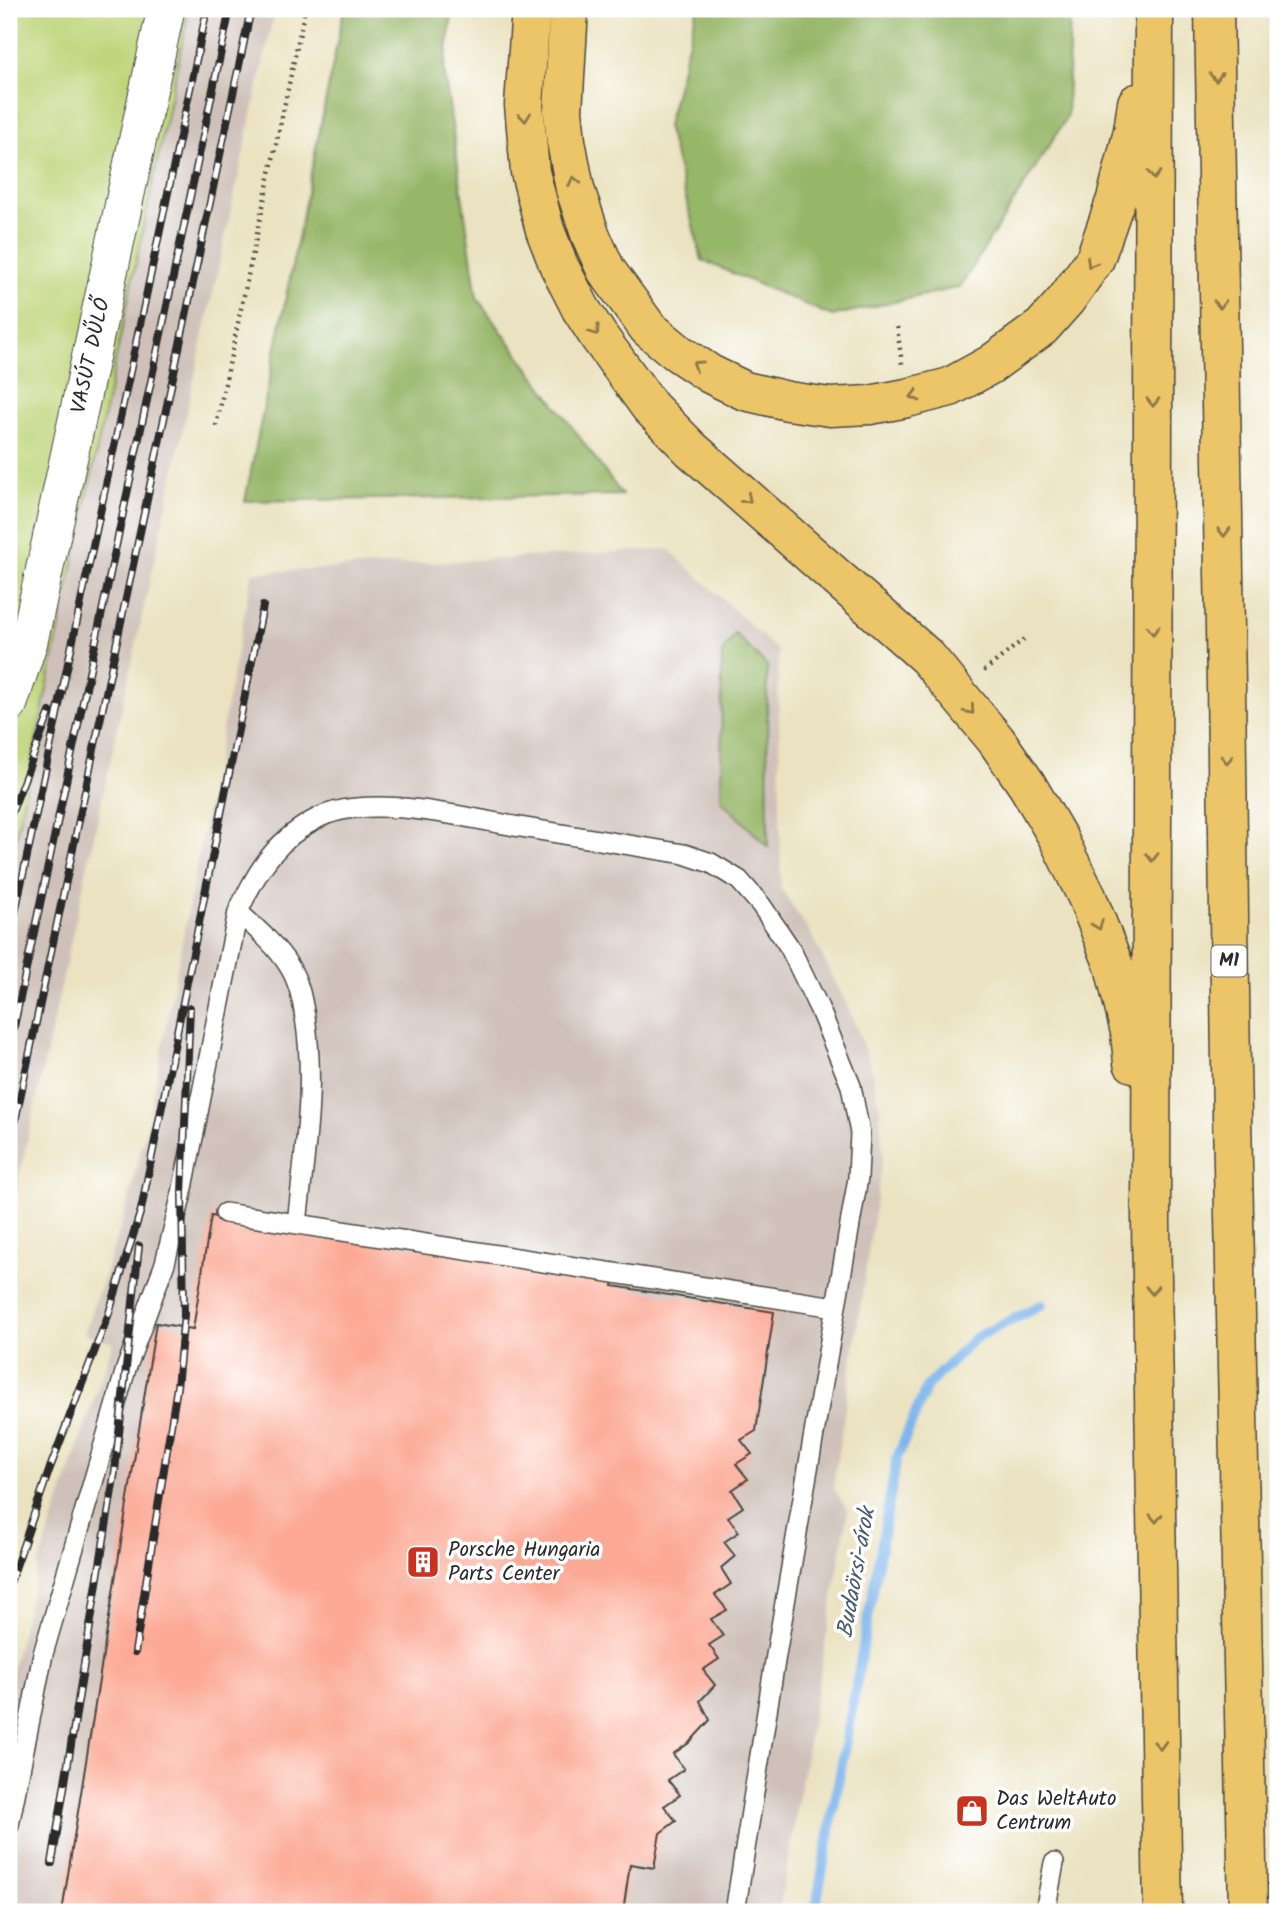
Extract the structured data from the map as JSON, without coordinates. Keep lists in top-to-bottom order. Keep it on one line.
{"streets":{"highway":["M1"],"street":["VASÚT DŰLŐ"]},"water":["Budaörsi-árok"],"places":{"building":["Porsche Hungaria Parts Center"],"shop":["Das WeltAuto Centrum"]}}
